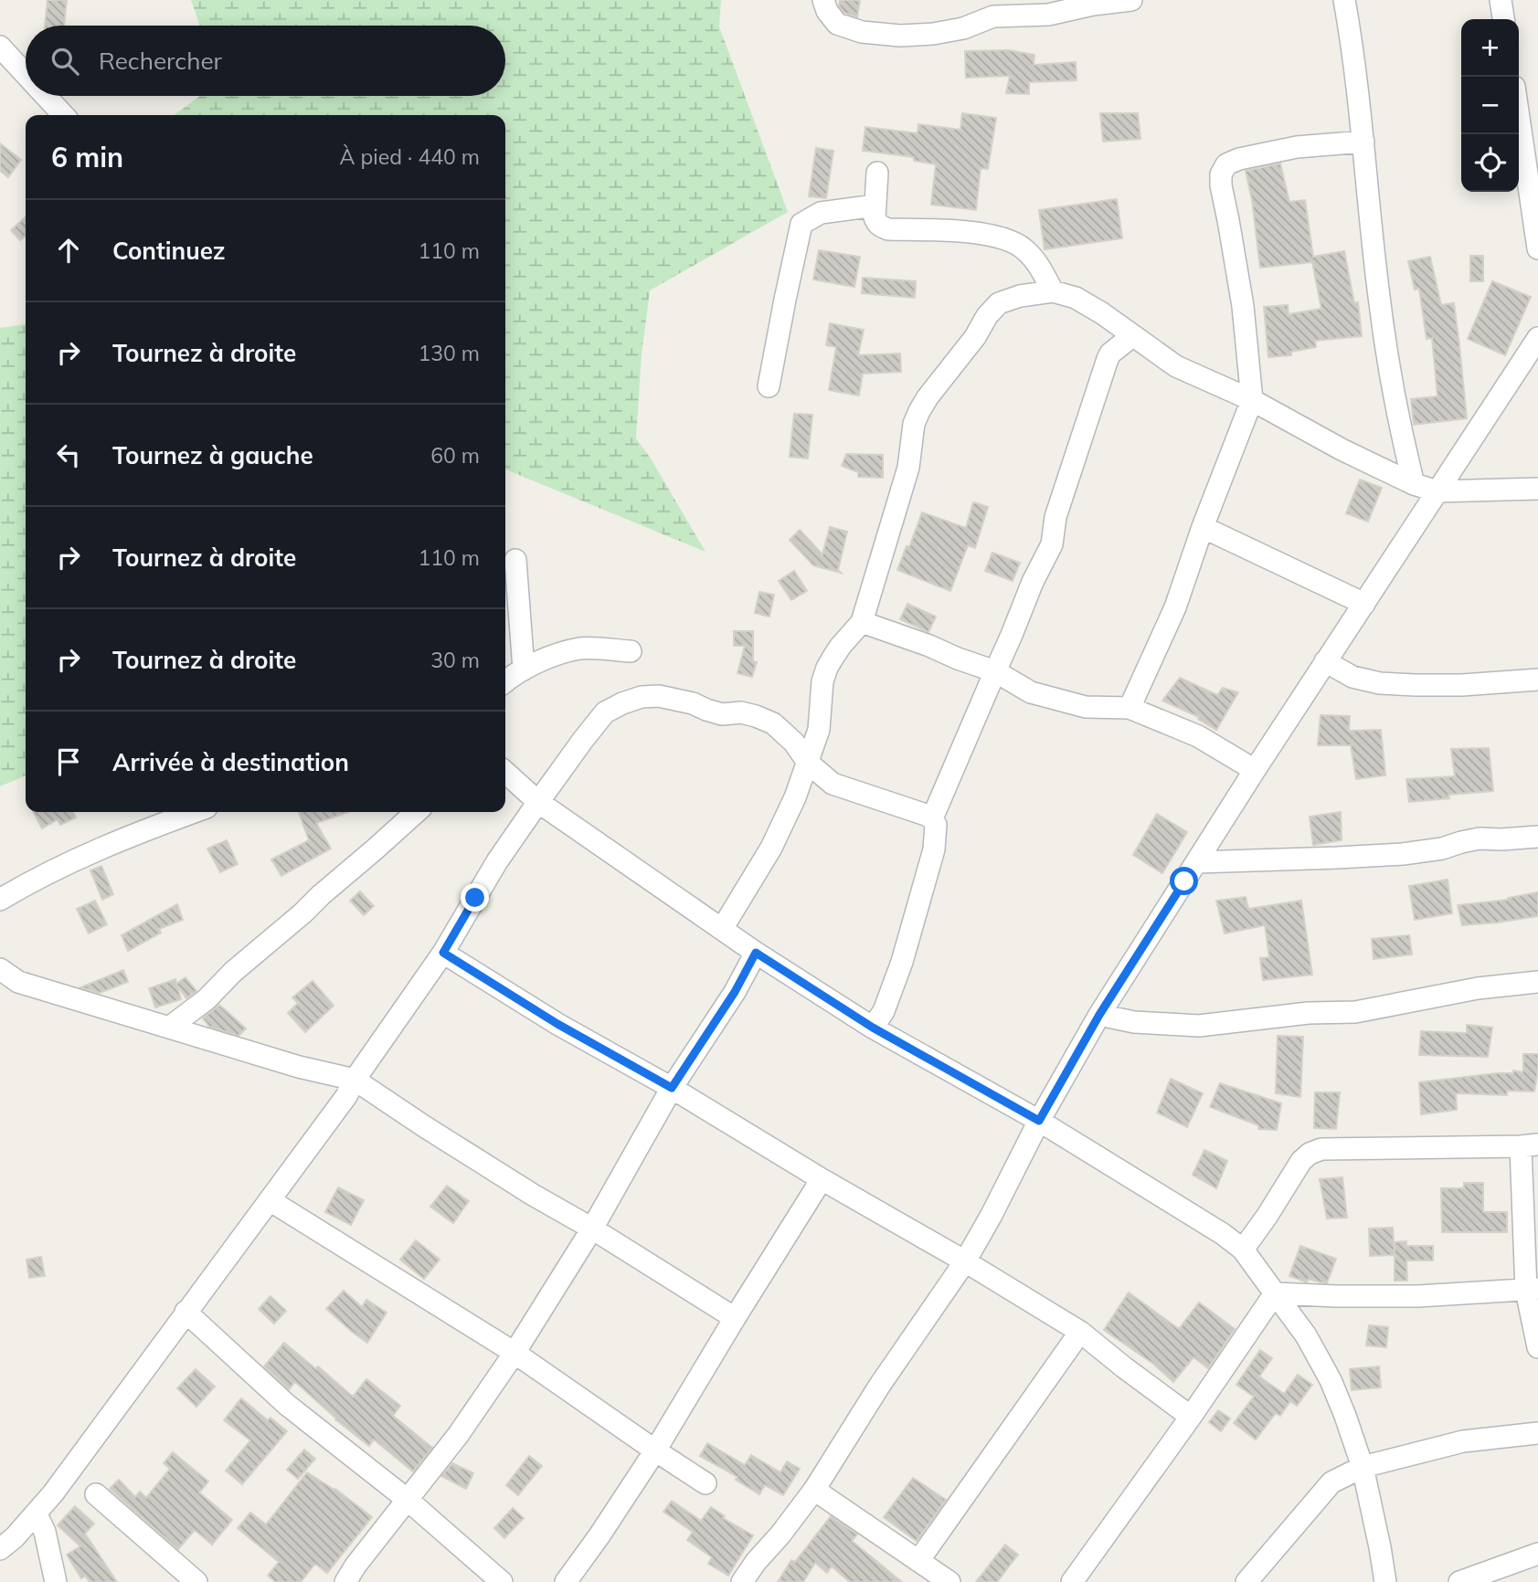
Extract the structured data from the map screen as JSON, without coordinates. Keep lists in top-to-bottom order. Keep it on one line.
{"page":{"map_buttons":["+","−"],"search":"Rechercher","heading":["6 min","À pied · 440 m"],"list":[["Continuez","110 m"],["Tournez à droite","130 m"],["Tournez à gauche","60 m"],["Tournez à droite","110 m"],["Tournez à droite","30 m"],"Arrivée à destination"]}}
